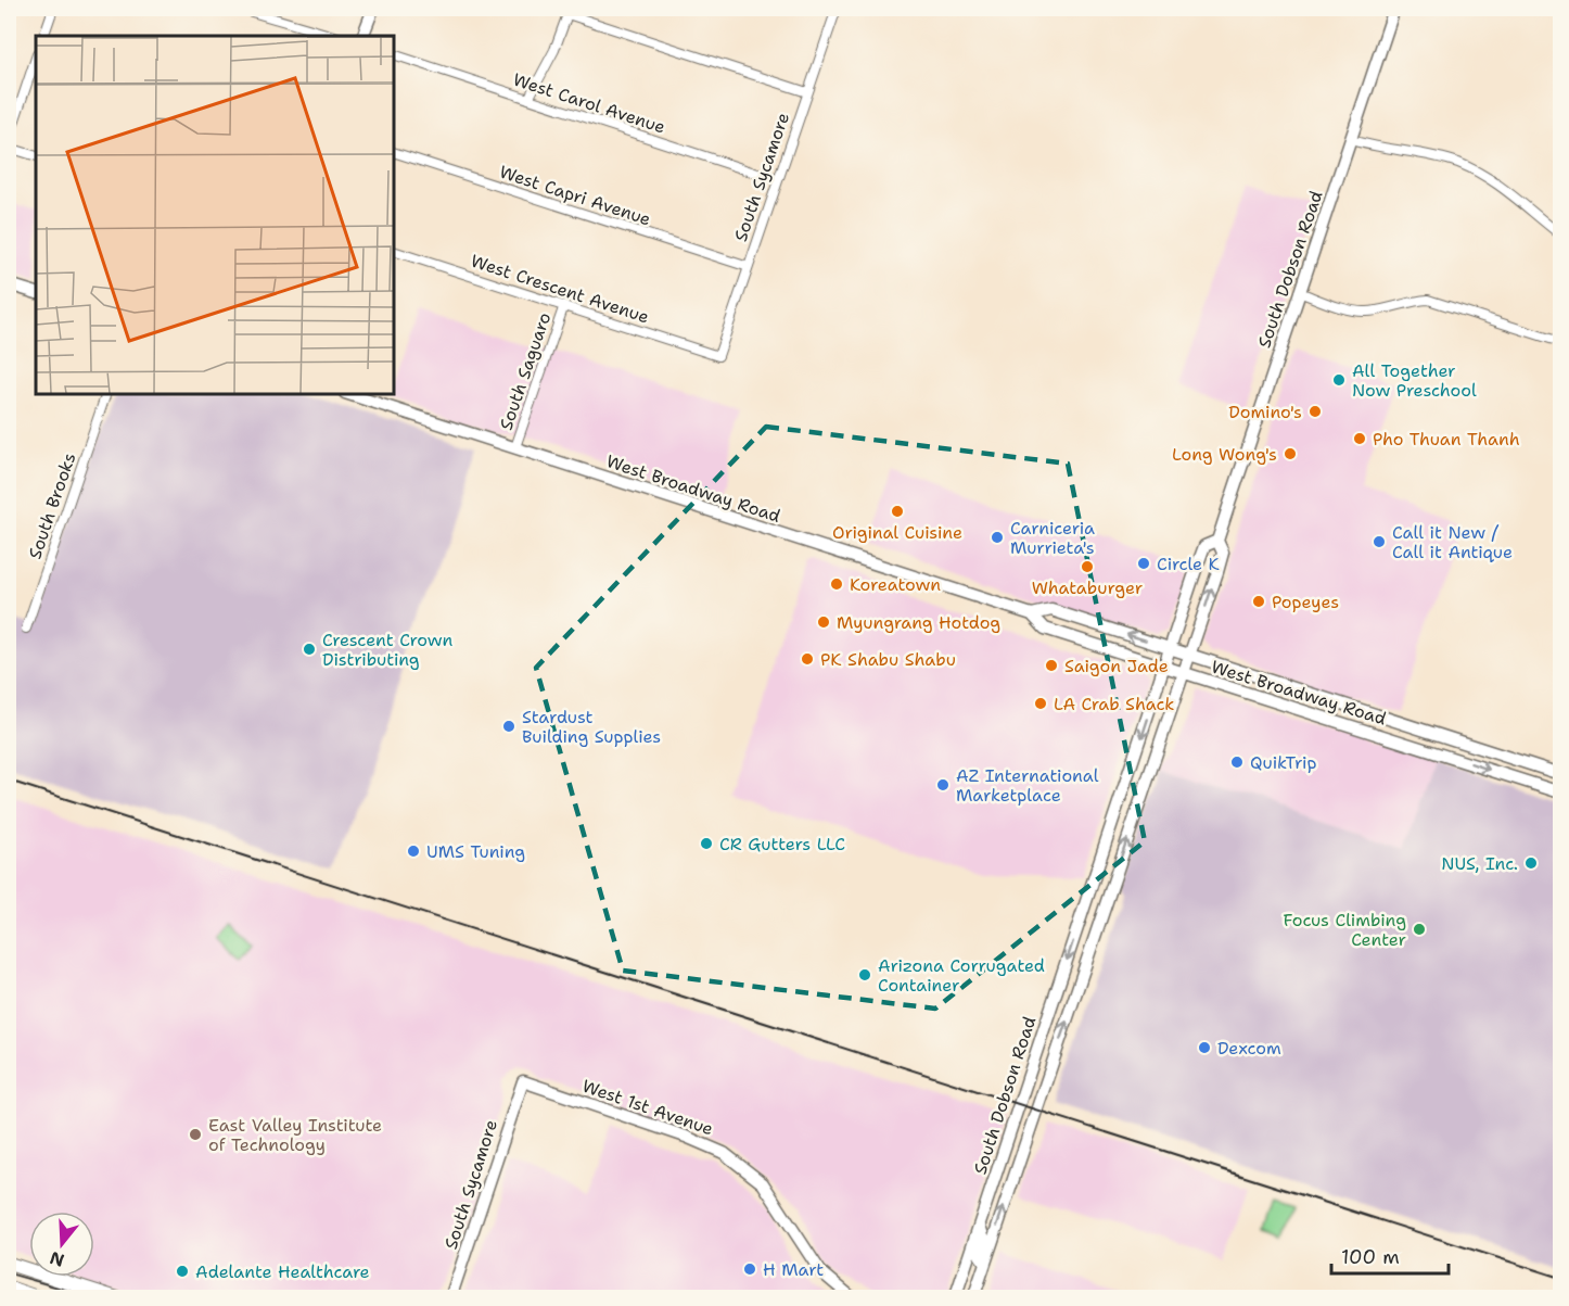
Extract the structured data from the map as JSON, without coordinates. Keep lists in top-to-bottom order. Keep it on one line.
{"streets":{"main road":["South Sycamore","South Dobson Road","West Broadway Road","West 1st Avenue"],"street":["West Carol Avenue","West Capri Avenue","West Crescent Avenue","South Saguaro","South Brooks"]},"crossings":[["West Carol Avenue","South Sycamore"],["South Sycamore","West Capri Avenue"],["South Sycamore","West Crescent Avenue"],["South Sycamore","West 1st Avenue"],["South Dobson Road","West Broadway Road"],["West Crescent Avenue","South Saguaro"],["South Saguaro","West Broadway Road"]],"places":["All Together Now Preschool","Domino's","Pho Thuan Thanh","Long Wong's","Original Cuisine","Carniceria Murrieta's","Call it New / Call it Antique","Circle K","Whataburger","Koreatown","Popeyes","Myungrang Hotdog","Crescent Crown Distributing","PK Shabu Shabu","Saigon Jade","LA Crab Shack","Stardust Building Supplies","QuikTrip","AZ International Marketplace","CR Gutters LLC","UMS Tuning","NUS, Inc.","Focus Climbing Center","Arizona Corrugated Container","Dexcom","East Valley Institute of Technology","H Mart","Adelante Healthcare"],"scale_bar":"100 m","north":"bottom"}
